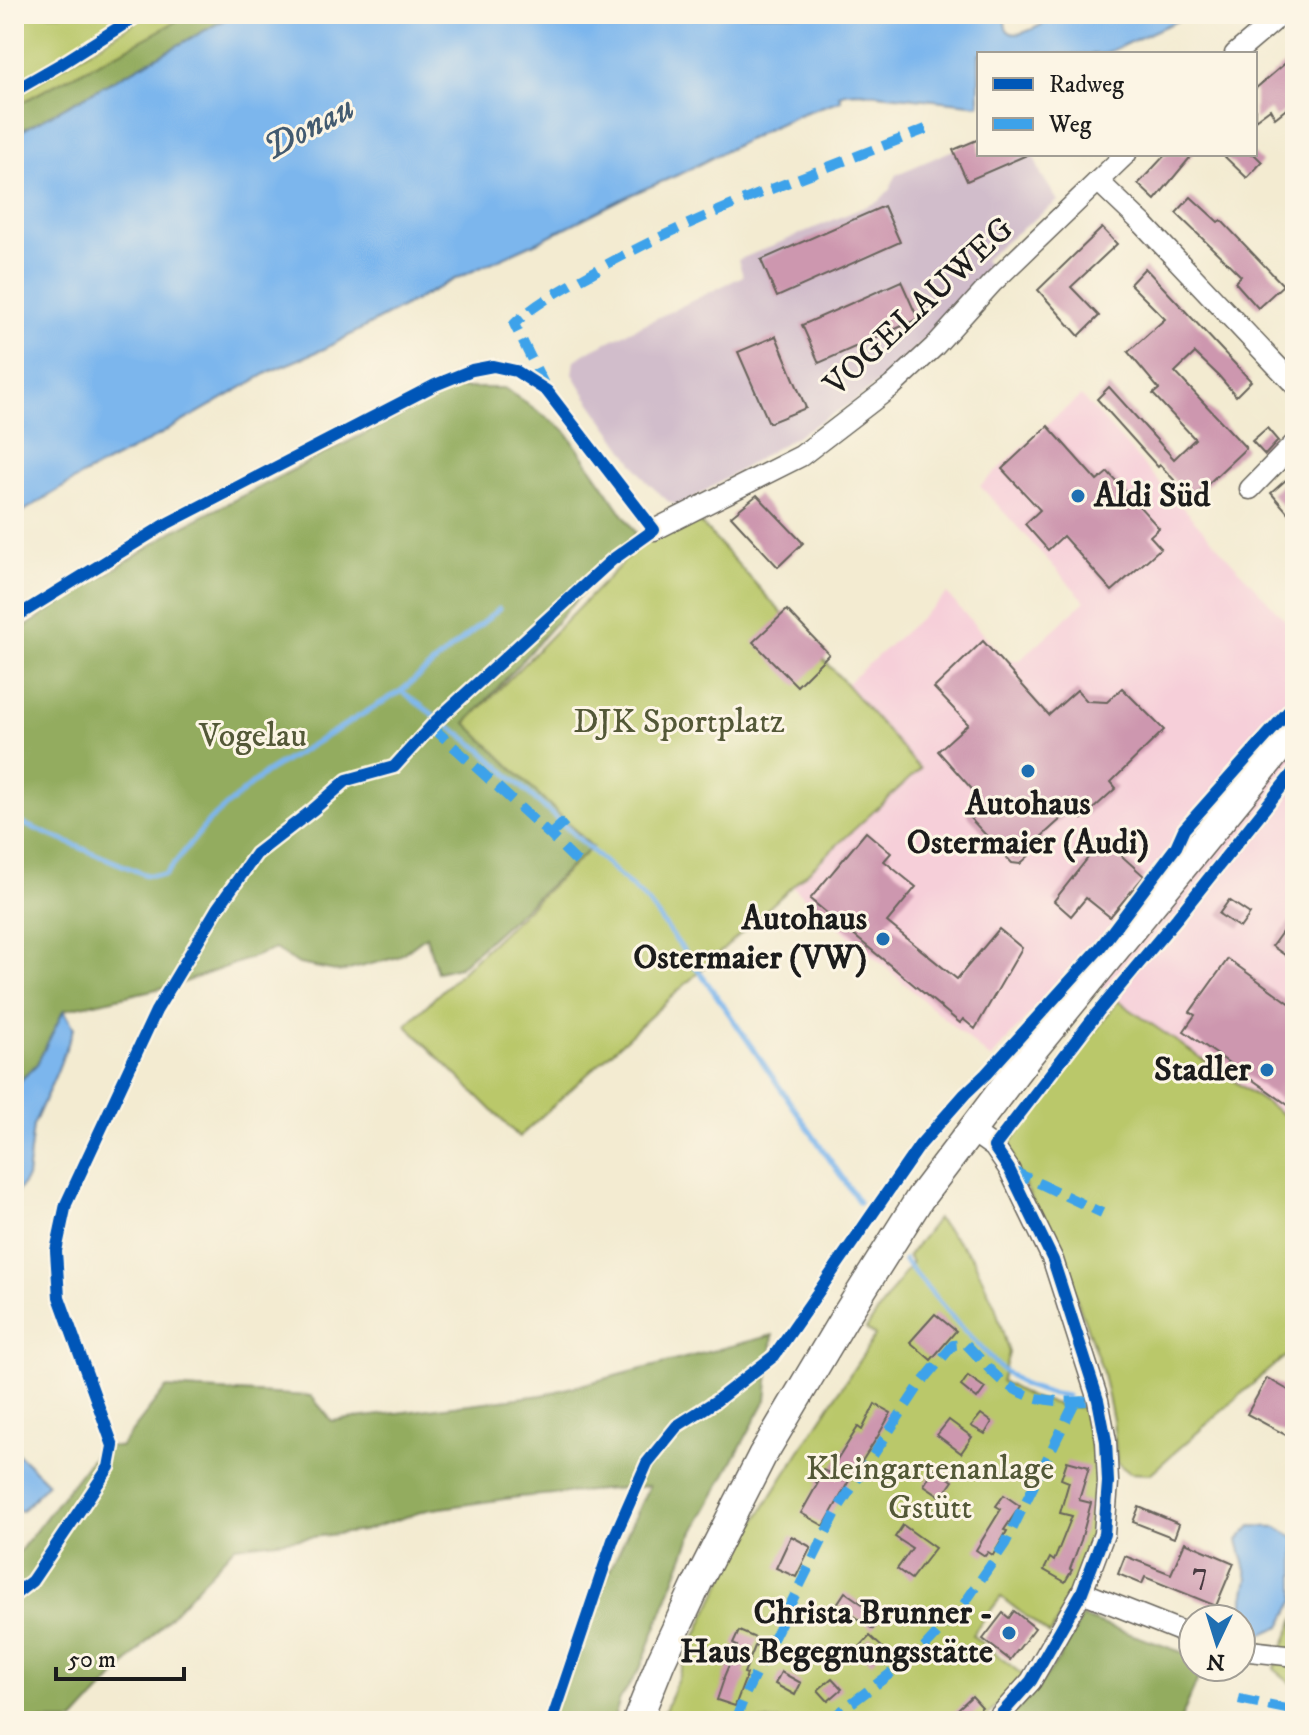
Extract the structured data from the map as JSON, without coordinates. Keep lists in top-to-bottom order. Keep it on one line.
{"streets":{"street":["VOGELAUWEG"]},"water":["Donau"],"parks":["DJK Sportplatz","Vogelau","Kleingartenanlage Gstütt"],"places":["Aldi Süd","Autohaus Ostermaier (Audi)","Autohaus Ostermaier (VW)","Stadler","Christa Brunner - Haus Begegnungsstätte"],"house_numbers":["7"],"legend":["Radweg","Weg"],"scale_bar":"50 m","north":"bottom"}
